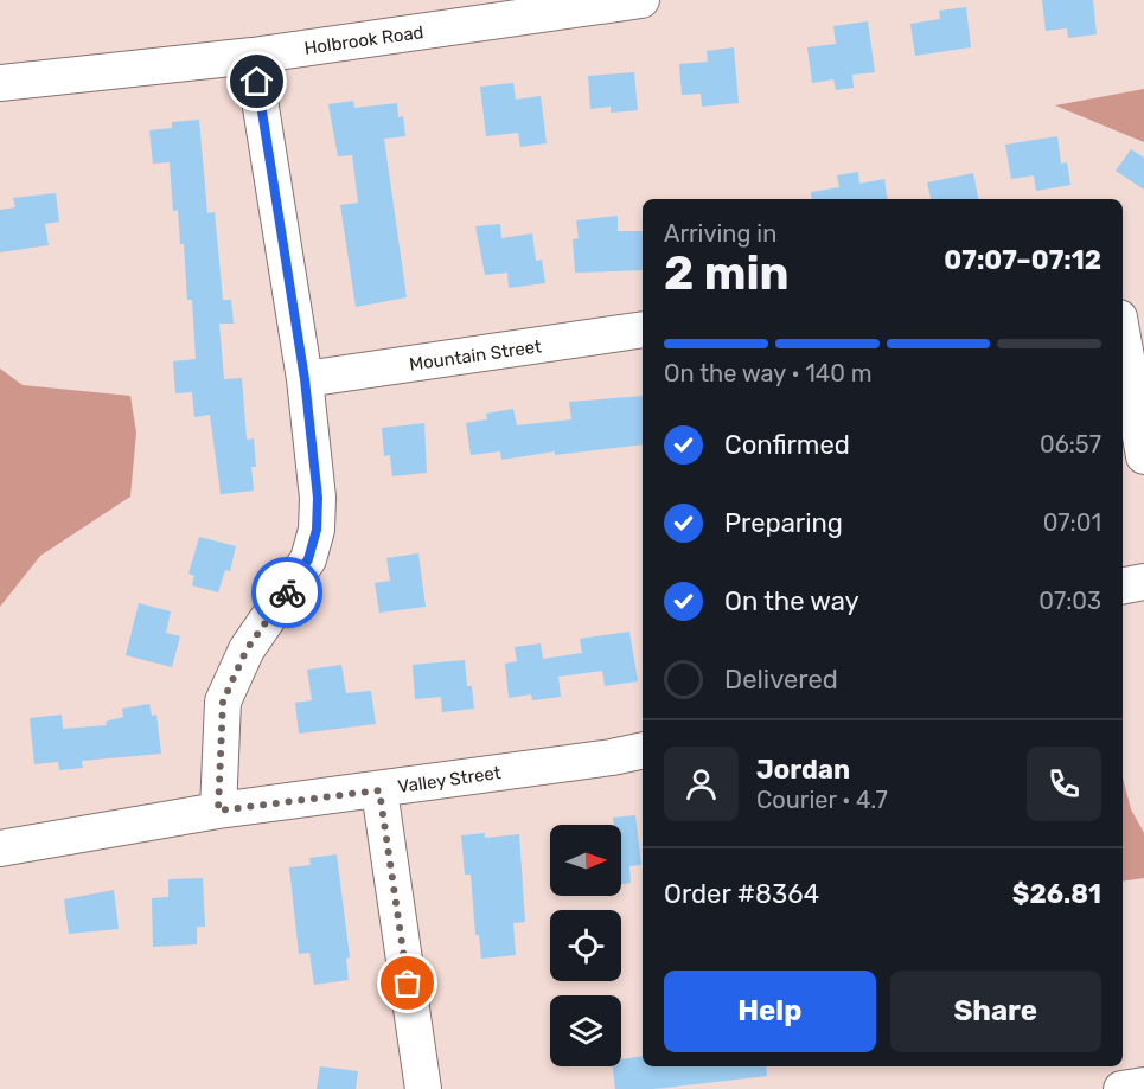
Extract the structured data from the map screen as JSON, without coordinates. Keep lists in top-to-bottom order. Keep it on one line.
{"streets":{"street":["Holbrook Road","Mountain Street","Valley Street"]},"north":"right","page":{"heading":["2 min","Arriving in","07:07–07:12"],"panel":["Jordan","Courier · 4.7","Order #8364","$26.81"],"bar":"On the way · 140 m","list":[["Confirmed","06:57"],["Preparing","07:01"],["On the way","07:03"],"Delivered"],"buttons":["Help","Share"]}}
